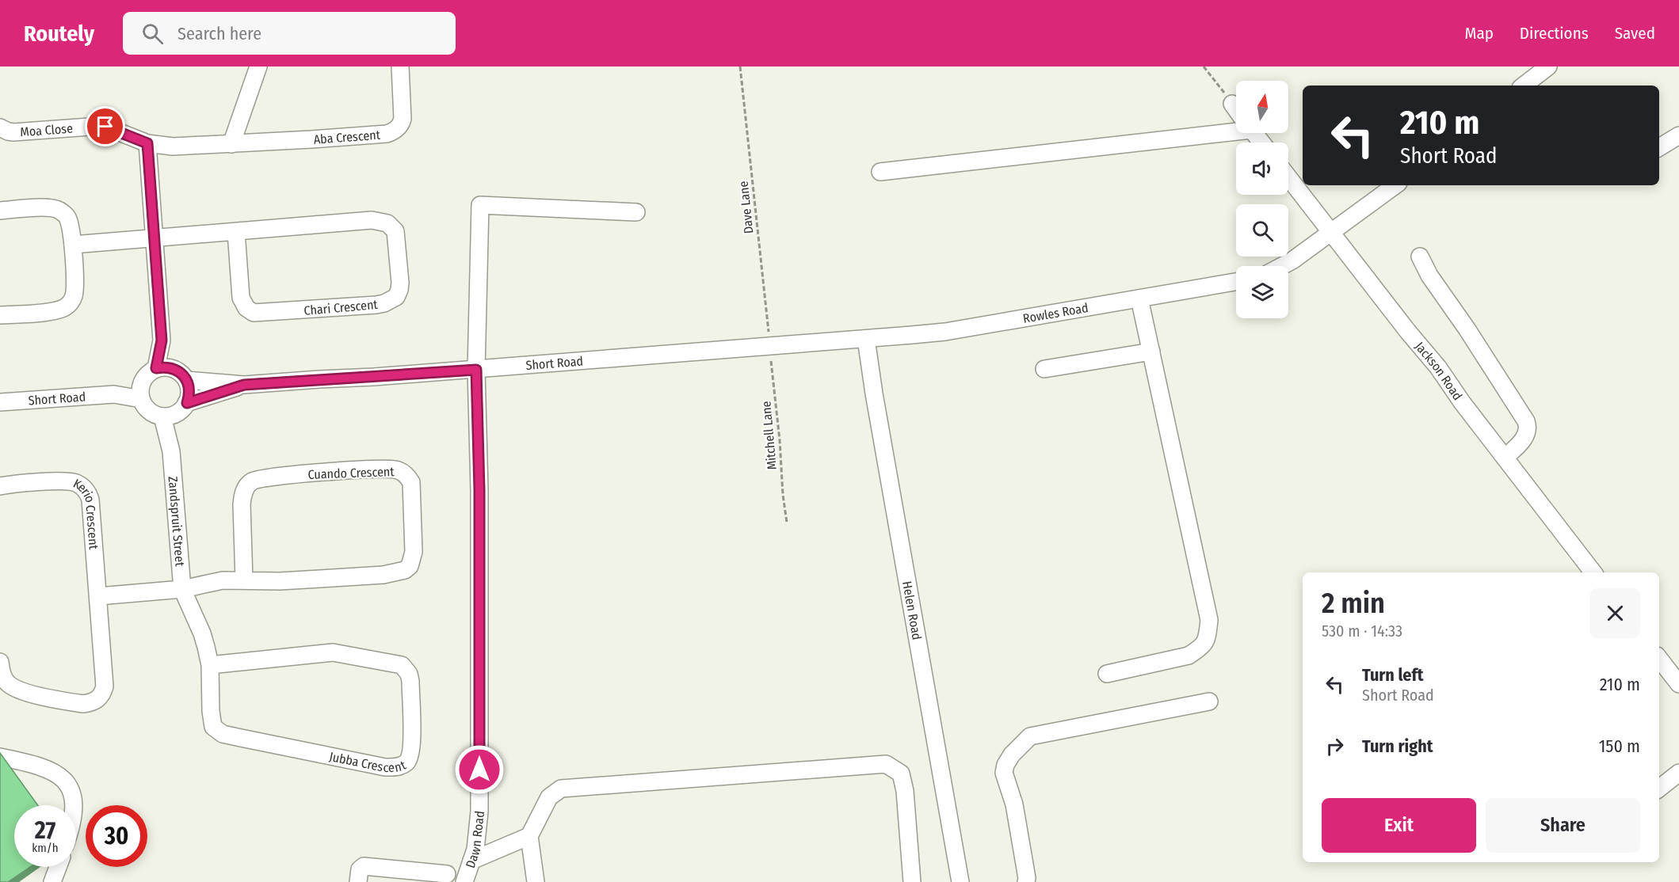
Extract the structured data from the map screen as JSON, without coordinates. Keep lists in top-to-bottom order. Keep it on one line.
{"streets":{"street":["Moa Close","Aba Crescent","Chari Crescent","Rowles Road","Short Road","Jackson Road","Cuando Crescent","Kerio Crescent","Zandspruit Street","Helen Road","Jubba Crescent","Dawn Road"],"path":["Dave Lane","Mitchell Lane"]},"crossings":[["Moa Close","Aba Crescent"],["Dave Lane","Short Road"],["Dave Lane","Mitchell Lane"],["Rowles Road","Short Road"],["Rowles Road","Helen Road"],["Short Road","Mitchell Lane"],["Short Road","Zandspruit Street"],["Short Road","Helen Road"],["Short Road","Dawn Road"],["Cuando Crescent","Zandspruit Street"],["Cuando Crescent","Jubba Crescent"],["Zandspruit Street","Jubba Crescent"]],"north":"top","page":{"header":"Routely","search":"Search here","nav":["Map","Directions","Saved"],"turn":["210 m","Short Road"],"heading":["2 min","530 m · 14:33"],"list":[{"name":"Turn left","note":"Short Road","value":"210 m"},{"name":"Turn right","value":"150 m"}],"buttons":["Exit","Share"],"speed":"27 km/h","limit":"30"}}
